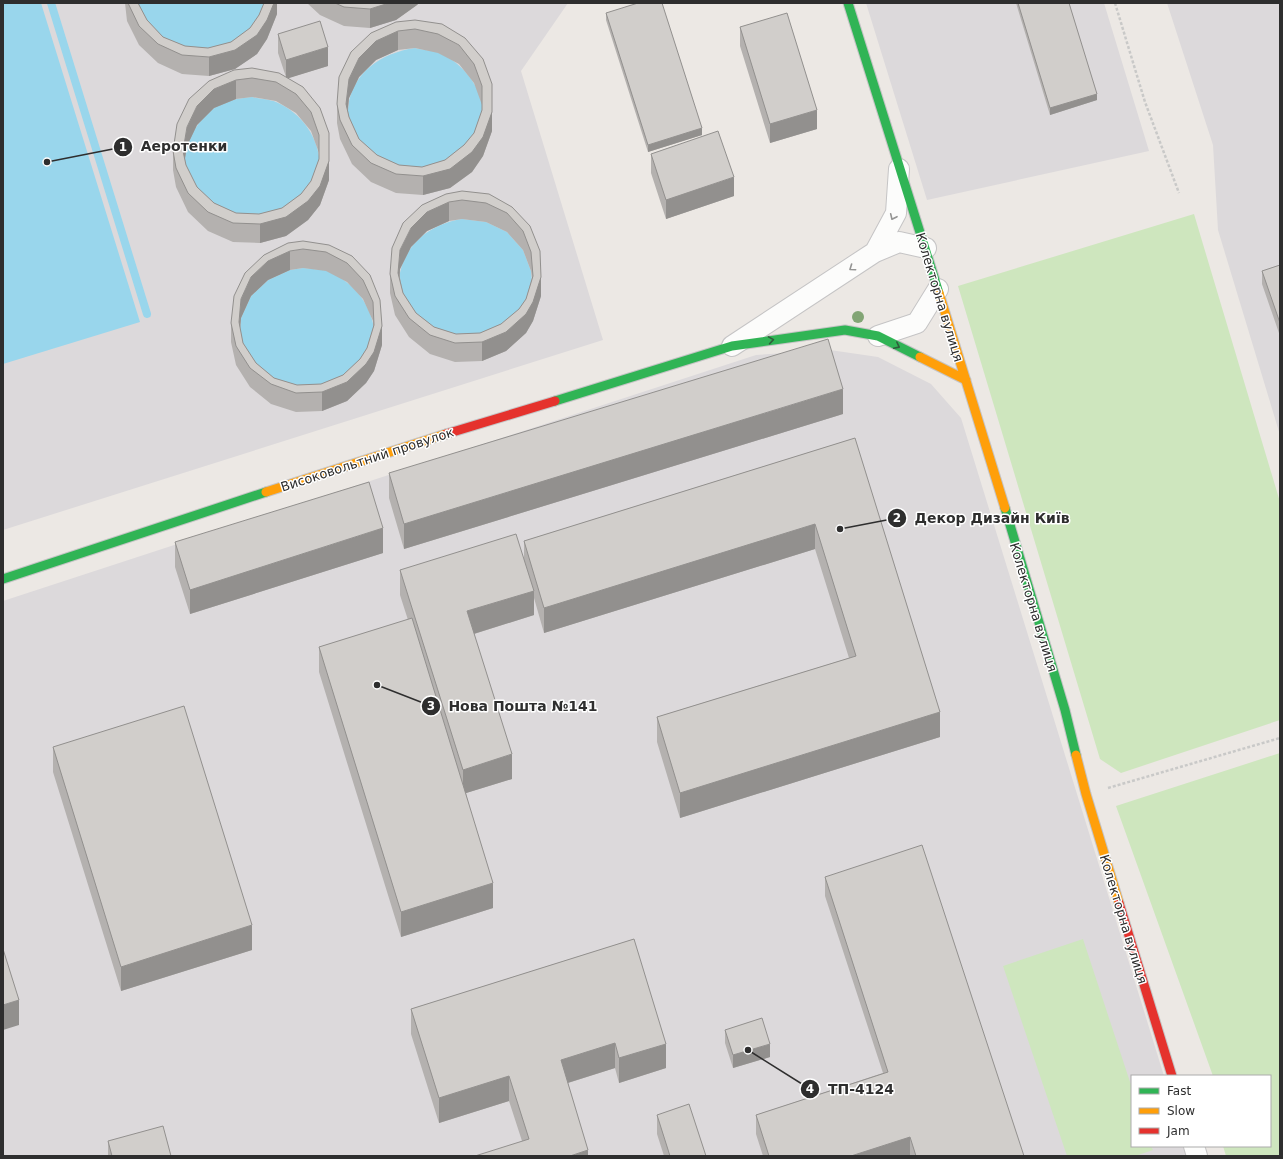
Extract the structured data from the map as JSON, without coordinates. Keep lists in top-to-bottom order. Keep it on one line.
{"streets":{"street":["Колекторна вулиця","Високовольтний провулок"]},"crossings":[["Колекторна вулиця","Високовольтний провулок"]],"places":["Аеротенки","Декор Дизайн Київ","Нова Пошта №141","ТП-4124"],"legend":["Fast","Slow","Jam"]}
